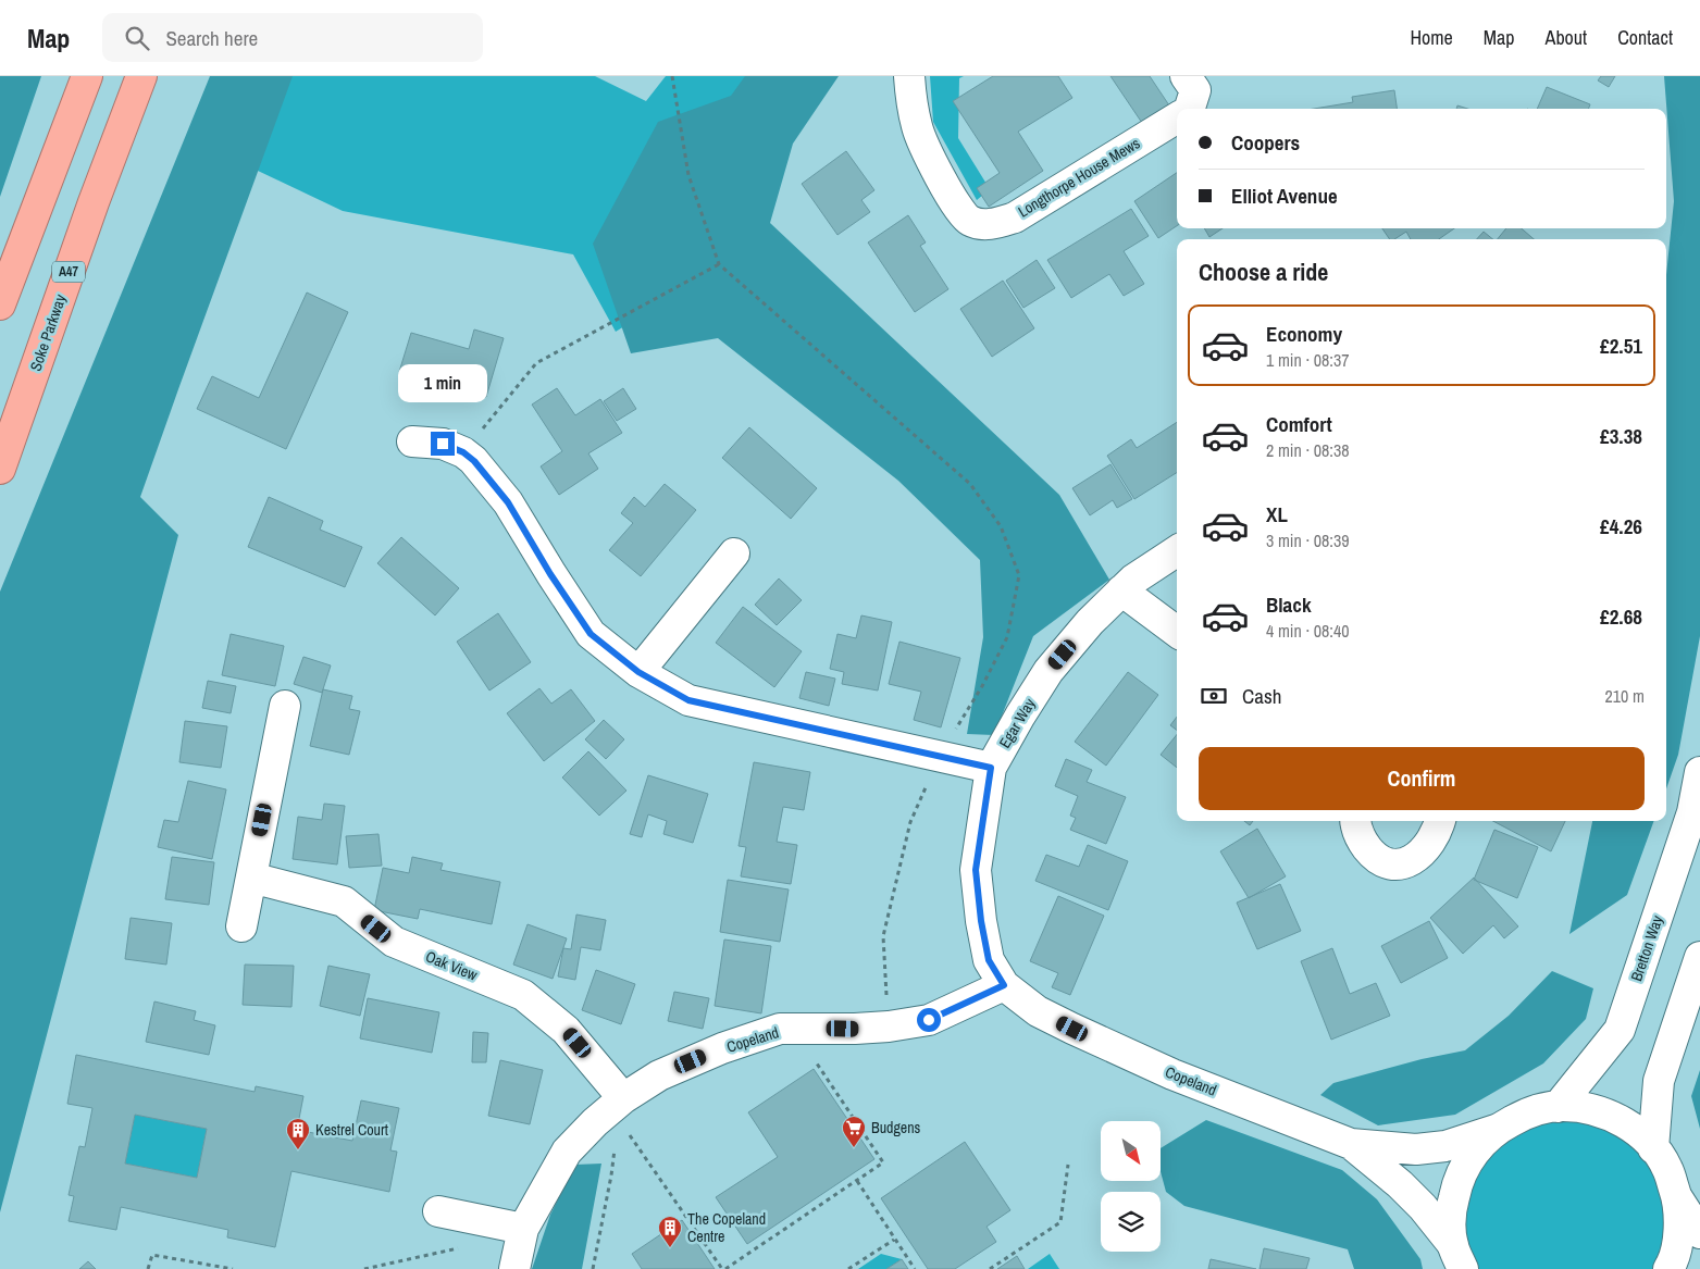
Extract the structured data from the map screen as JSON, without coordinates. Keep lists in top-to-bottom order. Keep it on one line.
{"streets":{"highway":["A47","Soke Parkway"],"street":["Longthorpe House Mews","Egar Way","Bretton Way","Oak View","Copeland"]},"crossings":[["Egar Way","Copeland"],["Oak View","Copeland"]],"places":{"supermarket":["Budgens"],"building":["Kestrel Court","The Copeland Centre"]},"north":"bottom right","page":{"header":"Map","search":"Search here","nav":["Home","Map","About","Contact"],"banner":["Coopers","Elliot Avenue"],"heading":"Choose a ride","list":[{"name":"Economy","note":"1 min · 08:37","value":"£2.51"},{"name":"Comfort","note":"2 min · 08:38","value":"£3.38"},{"name":"XL","note":"3 min · 08:39","value":"£4.26"},{"name":"Black","note":"4 min · 08:40","value":"£2.68"}],"bubble":"1 min","pay":["Cash","210 m"],"buttons":"Confirm"}}
